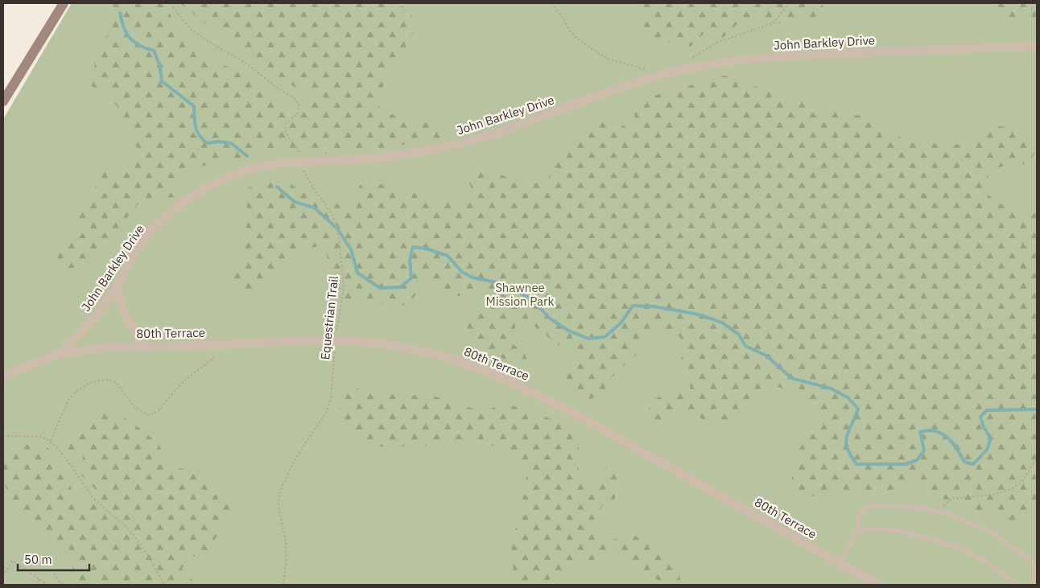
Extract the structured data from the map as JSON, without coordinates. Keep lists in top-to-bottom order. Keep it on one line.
{"streets":{"street":["John Barkley Drive","80th Terrace"],"path":["Equestrian Trail"]},"crossings":[["John Barkley Drive","Equestrian Trail"],["John Barkley Drive","80th Terrace"],["Equestrian Trail","80th Terrace"]],"parks":["Shawnee Mission Park"],"scale_bar":"50 m"}
